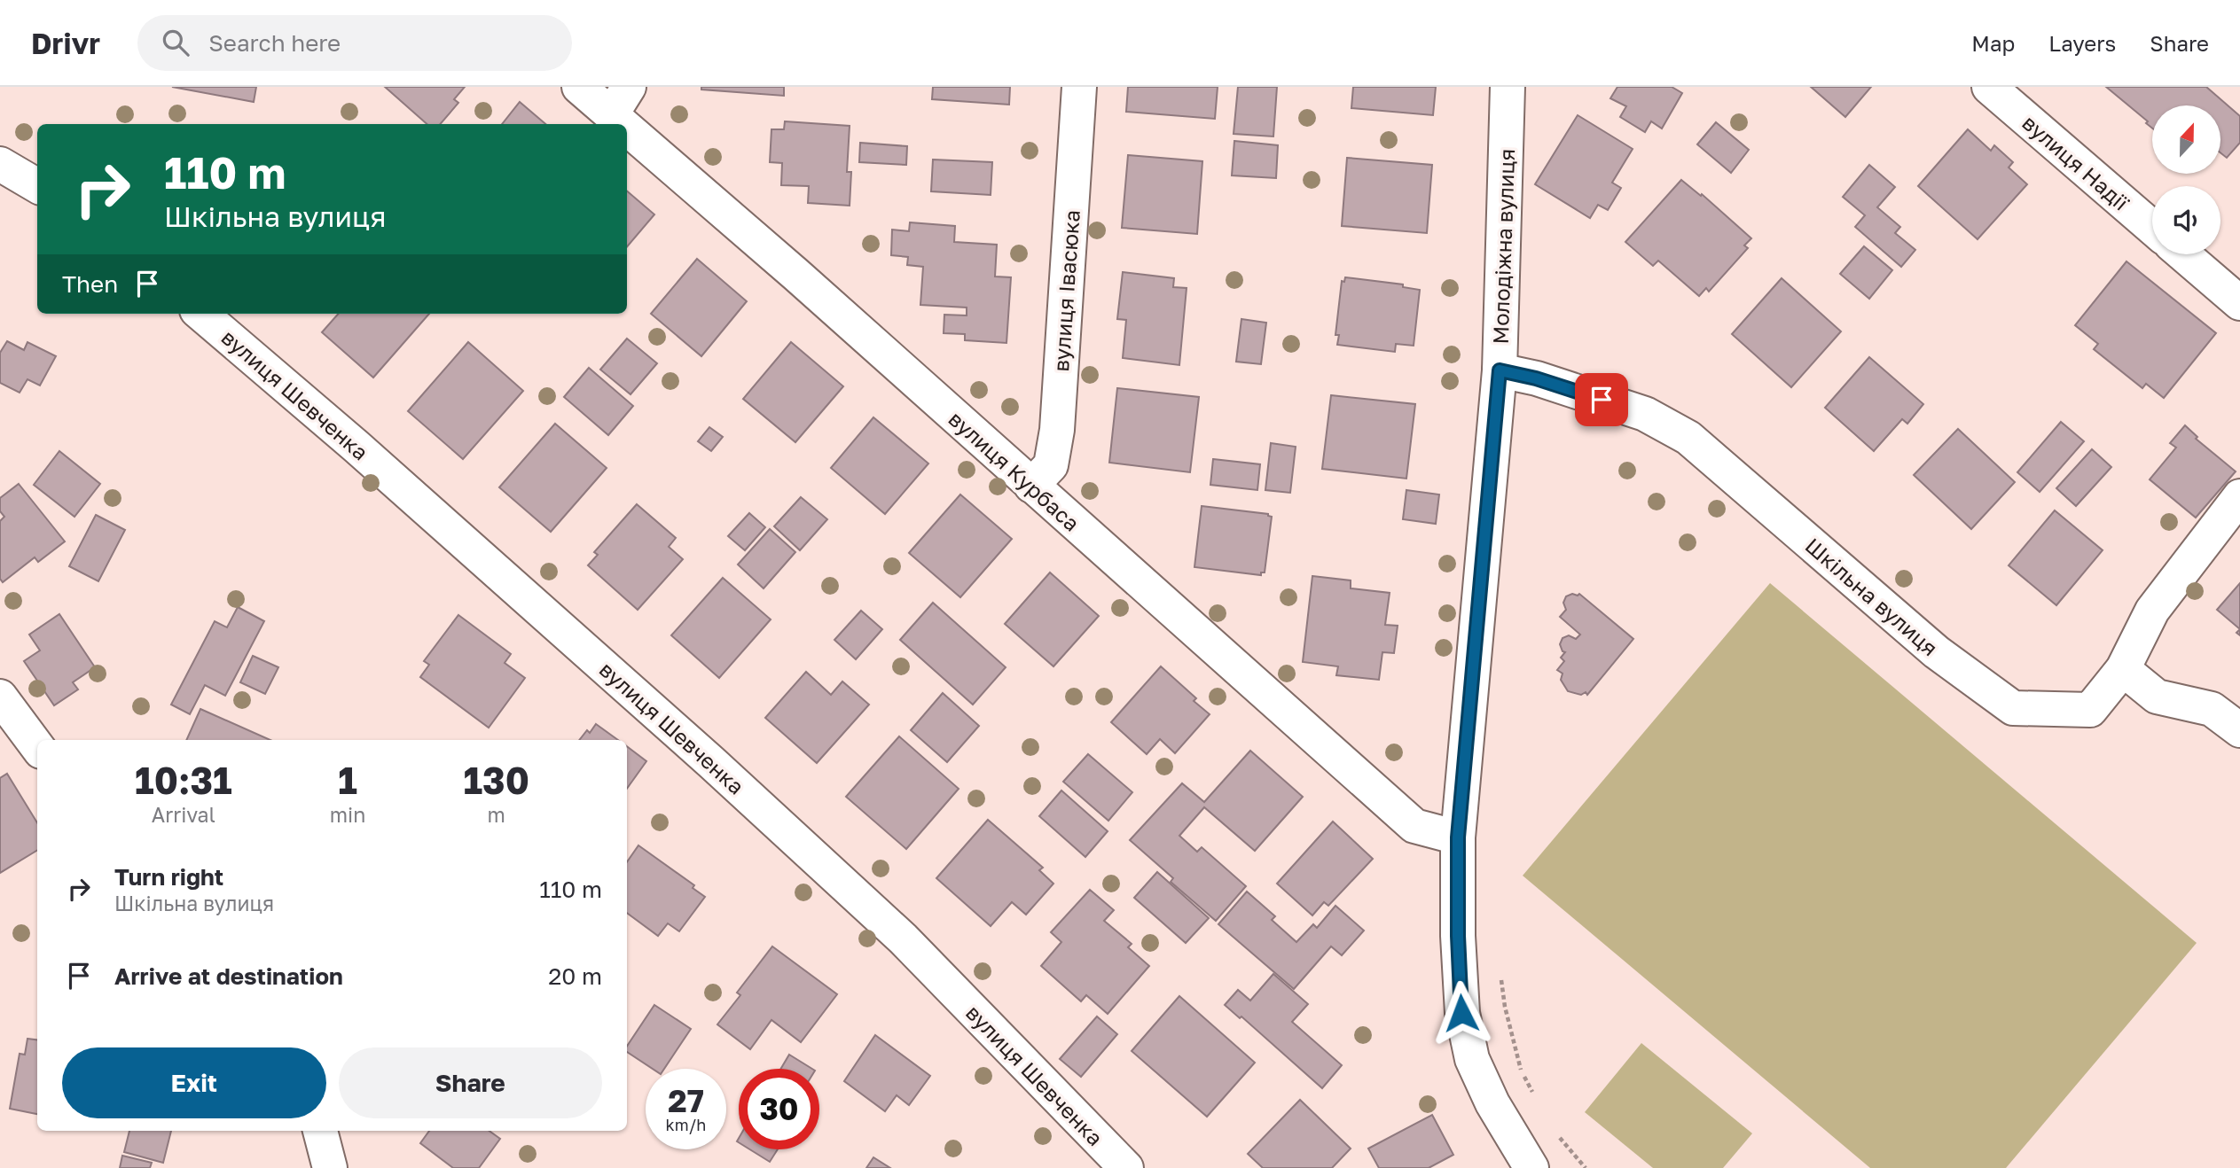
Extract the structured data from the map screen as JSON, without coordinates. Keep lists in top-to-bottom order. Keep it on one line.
{"streets":{"street":["вулиця Надії","Молодіжна вулиця","вулиця Івасюка","вулиця Шевченка","вулиця Курбаса","Шкільна вулиця"]},"crossings":[["Молодіжна вулиця","вулиця Курбаса"],["Молодіжна вулиця","Шкільна вулиця"],["вулиця Івасюка","вулиця Курбаса"]],"north":"top","page":{"header":"Drivr","search":"Search here","nav":["Map","Layers","Share"],"turn":["110 m","Шкільна вулиця"],"then":"Then","eta":["10:31","Arrival","1","min","130","m"],"list":[{"name":"Turn right","note":"Шкільна вулиця","value":"110 m"},{"name":"Arrive at destination","value":"20 m"}],"buttons":["Exit","Share"],"speed":"27 km/h","limit":"30"}}
